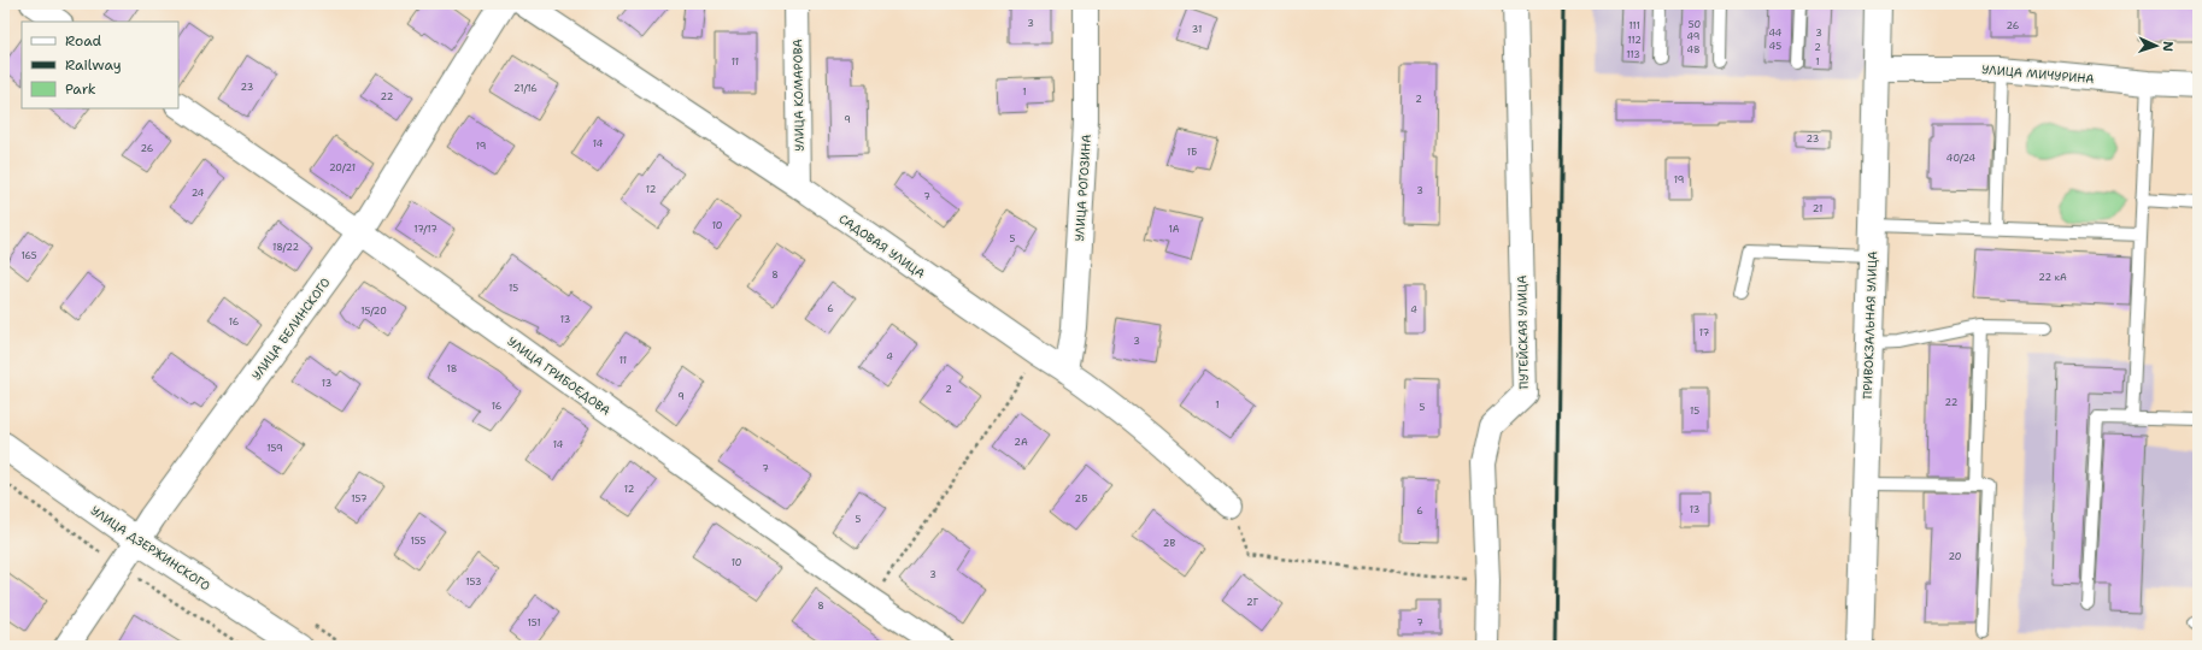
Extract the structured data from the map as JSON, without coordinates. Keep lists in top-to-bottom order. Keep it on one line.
{"streets":{"street":["УЛИЦА МИЧУРИНА","УЛИЦА КОМАРОВА","УЛИЦА РОГОЗИНА","САДОВАЯ УЛИЦА","ПРИВОКЗАЛЬНАЯ УЛИЦА","УЛИЦА БЕЛИНСКОГО","ПУТЕЙСКАЯ УЛИЦА","УЛИЦА ГРИБОЕДОВА","УЛИЦА ДЗЕРЖИНСКОГО"]},"crossings":[["УЛИЦА МИЧУРИНА","ПРИВОКЗАЛЬНАЯ УЛИЦА"],["УЛИЦА КОМАРОВА","САДОВАЯ УЛИЦА"],["УЛИЦА РОГОЗИНА","САДОВАЯ УЛИЦА"],["УЛИЦА БЕЛИНСКОГО","УЛИЦА ГРИБОЕДОВА"],["УЛИЦА БЕЛИНСКОГО","УЛИЦА ДЗЕРЖИНСКОГО"]],"house_numbers":["3","50","111","26","31","44","3","49","112","45","2","48","113","11","1","23","21/16","1","22","2","9","23","14","19","26","1Б","40/24","20/21","19","12","3","24","7","21","10","17/17","1А","5","18/22","165","8","22 кА","15","6","4","15/20","13","16","17","3","4","11","18","13","2","9","22","1","16","5","15","2А","14","159","7","12","157","2Б","13","6","5","155","2В","20","10","3","153","2Г","8","151","7"],"legend":["Road","Railway","Park"],"north":"right"}
